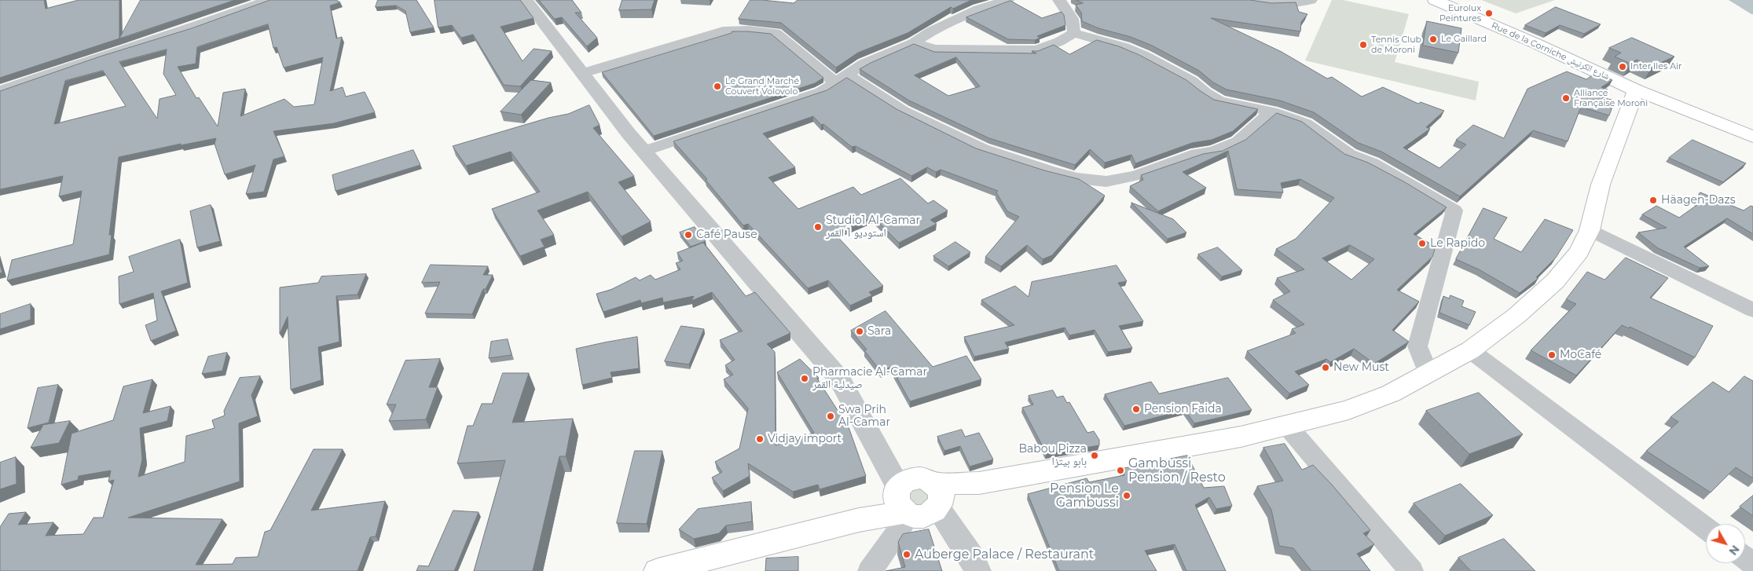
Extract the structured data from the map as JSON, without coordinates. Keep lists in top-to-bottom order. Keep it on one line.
{"streets":{"main road":["Rue de la Corniche شارع الكرنيش"]},"places":["Eurolux Peintures","Le Gaillard","Tennis Club de Moroni","Inter Iles Air","Le Grand Marché Couvert Volovolo","Alliance Française Moroni","Häagen-Dazs","Studio1 Al-Camar استوديو 1 القمر","Café Pause","Le Rapido","Sara","MoCafé","New Must","Pharmacie Al-Camar صيدلية القمر","Pension Faida","Swa Prih Al-Camar","Vidjay import","Babou Pizza بابو بيتزا","Gambussi Pension / Resto","Pension Le Gambussi","Auberge Palace / Restaurant"],"north":"bottom right"}
